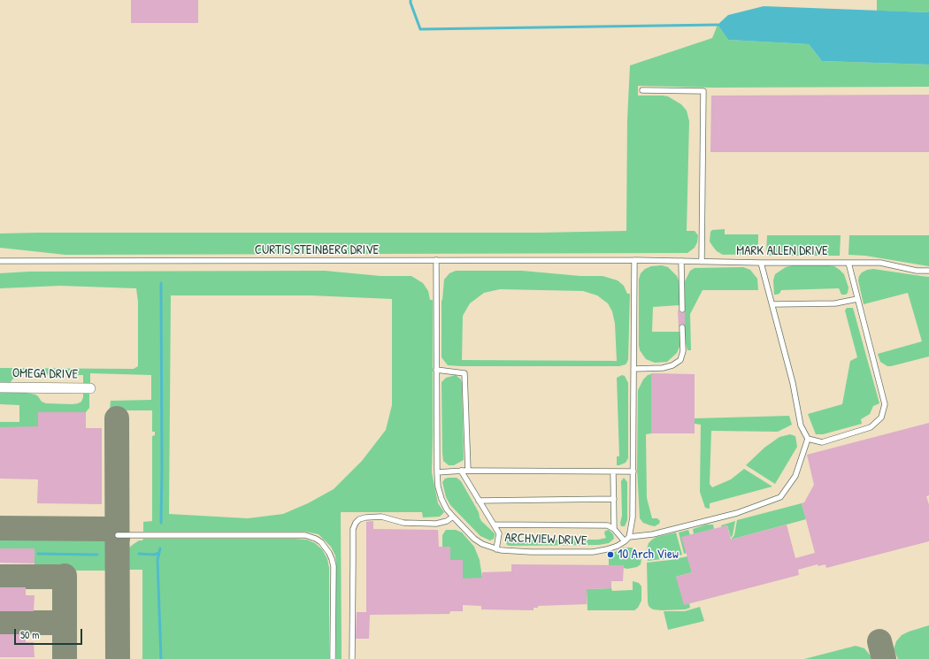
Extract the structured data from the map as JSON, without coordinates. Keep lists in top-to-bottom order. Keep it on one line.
{"streets":{"street":["OMEGA DRIVE"],"lane":["CURTIS STEINBERG DRIVE","MARK ALLEN DRIVE","ARCHVIEW DRIVE"]},"crossings":[["CURTIS STEINBERG DRIVE","MARK ALLEN DRIVE"],["CURTIS STEINBERG DRIVE","ARCHVIEW DRIVE"]],"places":["10 Arch View"],"scale_bar":"50 m"}
